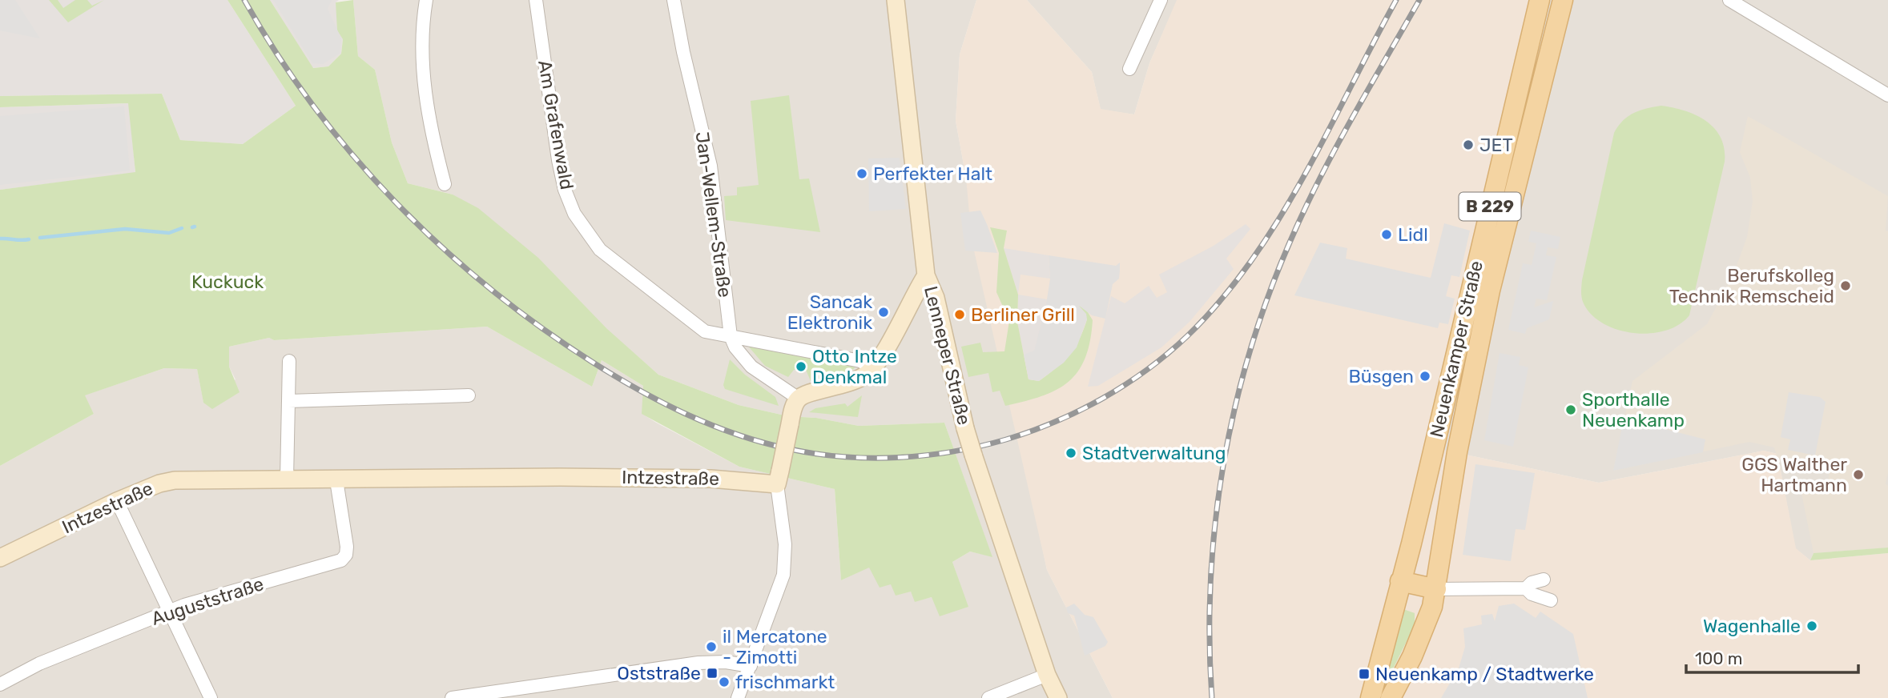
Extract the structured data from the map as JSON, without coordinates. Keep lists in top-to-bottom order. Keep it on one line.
{"streets":{"main road":["B 229","Neuenkamper Straße","Lenneper Straße","Intzestraße"],"street":["Am Grafenwald","Jan-Wellem-Straße","Auguststraße"]},"crossings":[["Am Grafenwald","Jan-Wellem-Straße"],["Intzestraße","Auguststraße"]],"parks":["Kuckuck"],"places":{"other":["JET","Perfekter Halt","Lidl","Berufskolleg Technik Remscheid","Sancak Elektronik","Berliner Grill","Otto Intze Denkmal","Büsgen","Sporthalle Neuenkamp","Stadtverwaltung","GGS Walther Hartmann","Wagenhalle","il Mercatone - Zimotti","frischmarkt"],"transit":["Oststraße","Neuenkamp / Stadtwerke"]},"scale_bar":"100 m"}
